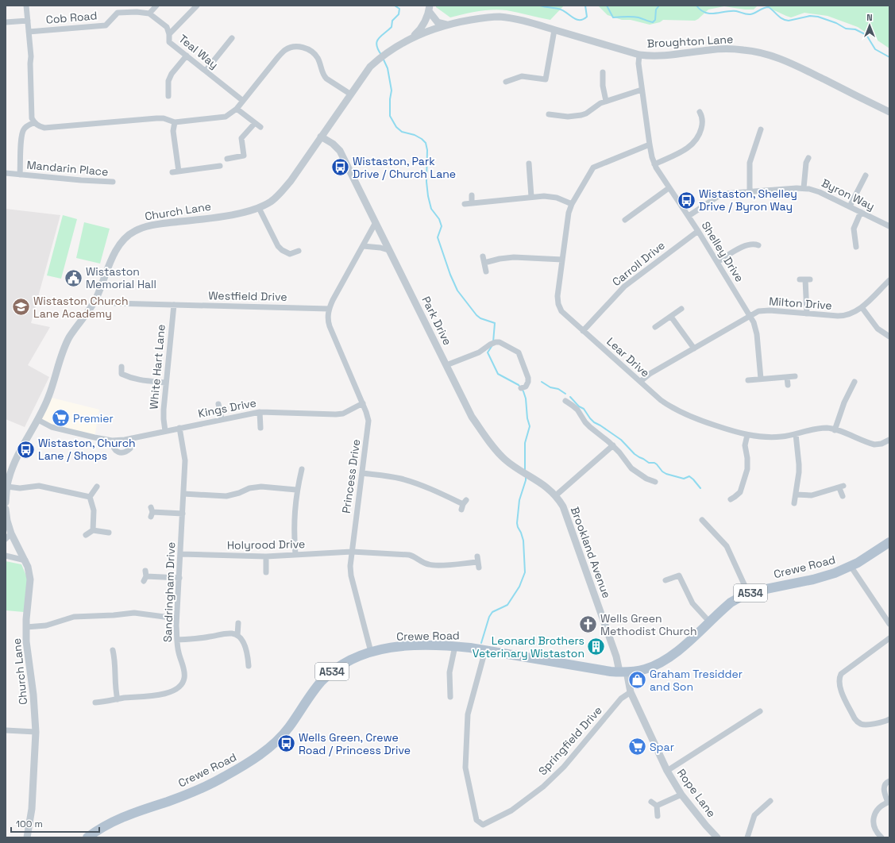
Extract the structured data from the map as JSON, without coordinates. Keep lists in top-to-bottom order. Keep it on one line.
{"streets":{"main road":["Crewe Road","A534"],"street":["Cob Road","Broughton Lane","Teal Way","Mandarin Place","Byron Way","Church Lane","Shelley Drive","Carroll Drive","Westfield Drive","Milton Drive","Park Drive","Lear Drive","White Hart Lane","Kings Drive","Princess Drive","Holyrood Drive","Brookland Avenue","Sandringham Drive","Springfield Drive","Rope Lane"]},"crossings":[["Cob Road","Teal Way"],["Broughton Lane","Church Lane"],["Broughton Lane","Shelley Drive"],["Byron Way","Shelley Drive"],["Church Lane","Westfield Drive"],["Church Lane","Park Drive"],["Church Lane","Kings Drive"],["Shelley Drive","Carroll Drive"],["Shelley Drive","Milton Drive"],["Shelley Drive","Lear Drive"],["Carroll Drive","Lear Drive"],["Westfield Drive","White Hart Lane"],["Westfield Drive","Princess Drive"],["Milton Drive","Lear Drive"],["Park Drive","Brookland Avenue"],["White Hart Lane","Kings Drive"],["Kings Drive","Princess Drive"],["Kings Drive","Sandringham Drive"],["Princess Drive","Holyrood Drive"],["Princess Drive","Crewe Road"],["Holyrood Drive","Sandringham Drive"],["Brookland Avenue","Crewe Road"],["Brookland Avenue","Rope Lane"],["Crewe Road","Springfield Drive"],["Crewe Road","Rope Lane"],["Springfield Drive","Rope Lane"]],"places":{"bus stop":["Wistaston, Park Drive / Church Lane","Wistaston, Shelley Drive / Byron Way","Wistaston, Church Lane / Shops","Wells Green, Crewe Road / Princess Drive"],"public building":["Wistaston Memorial Hall"],"school or university":["Wistaston Church Lane Academy"],"supermarket":["Premier","Spar"],"church":["Wells Green Methodist Church"],"building":["Leonard Brothers Veterinary Wistaston"],"shop":["Graham Tresidder and Son"]},"scale_bar":"100 m","north":"top"}
